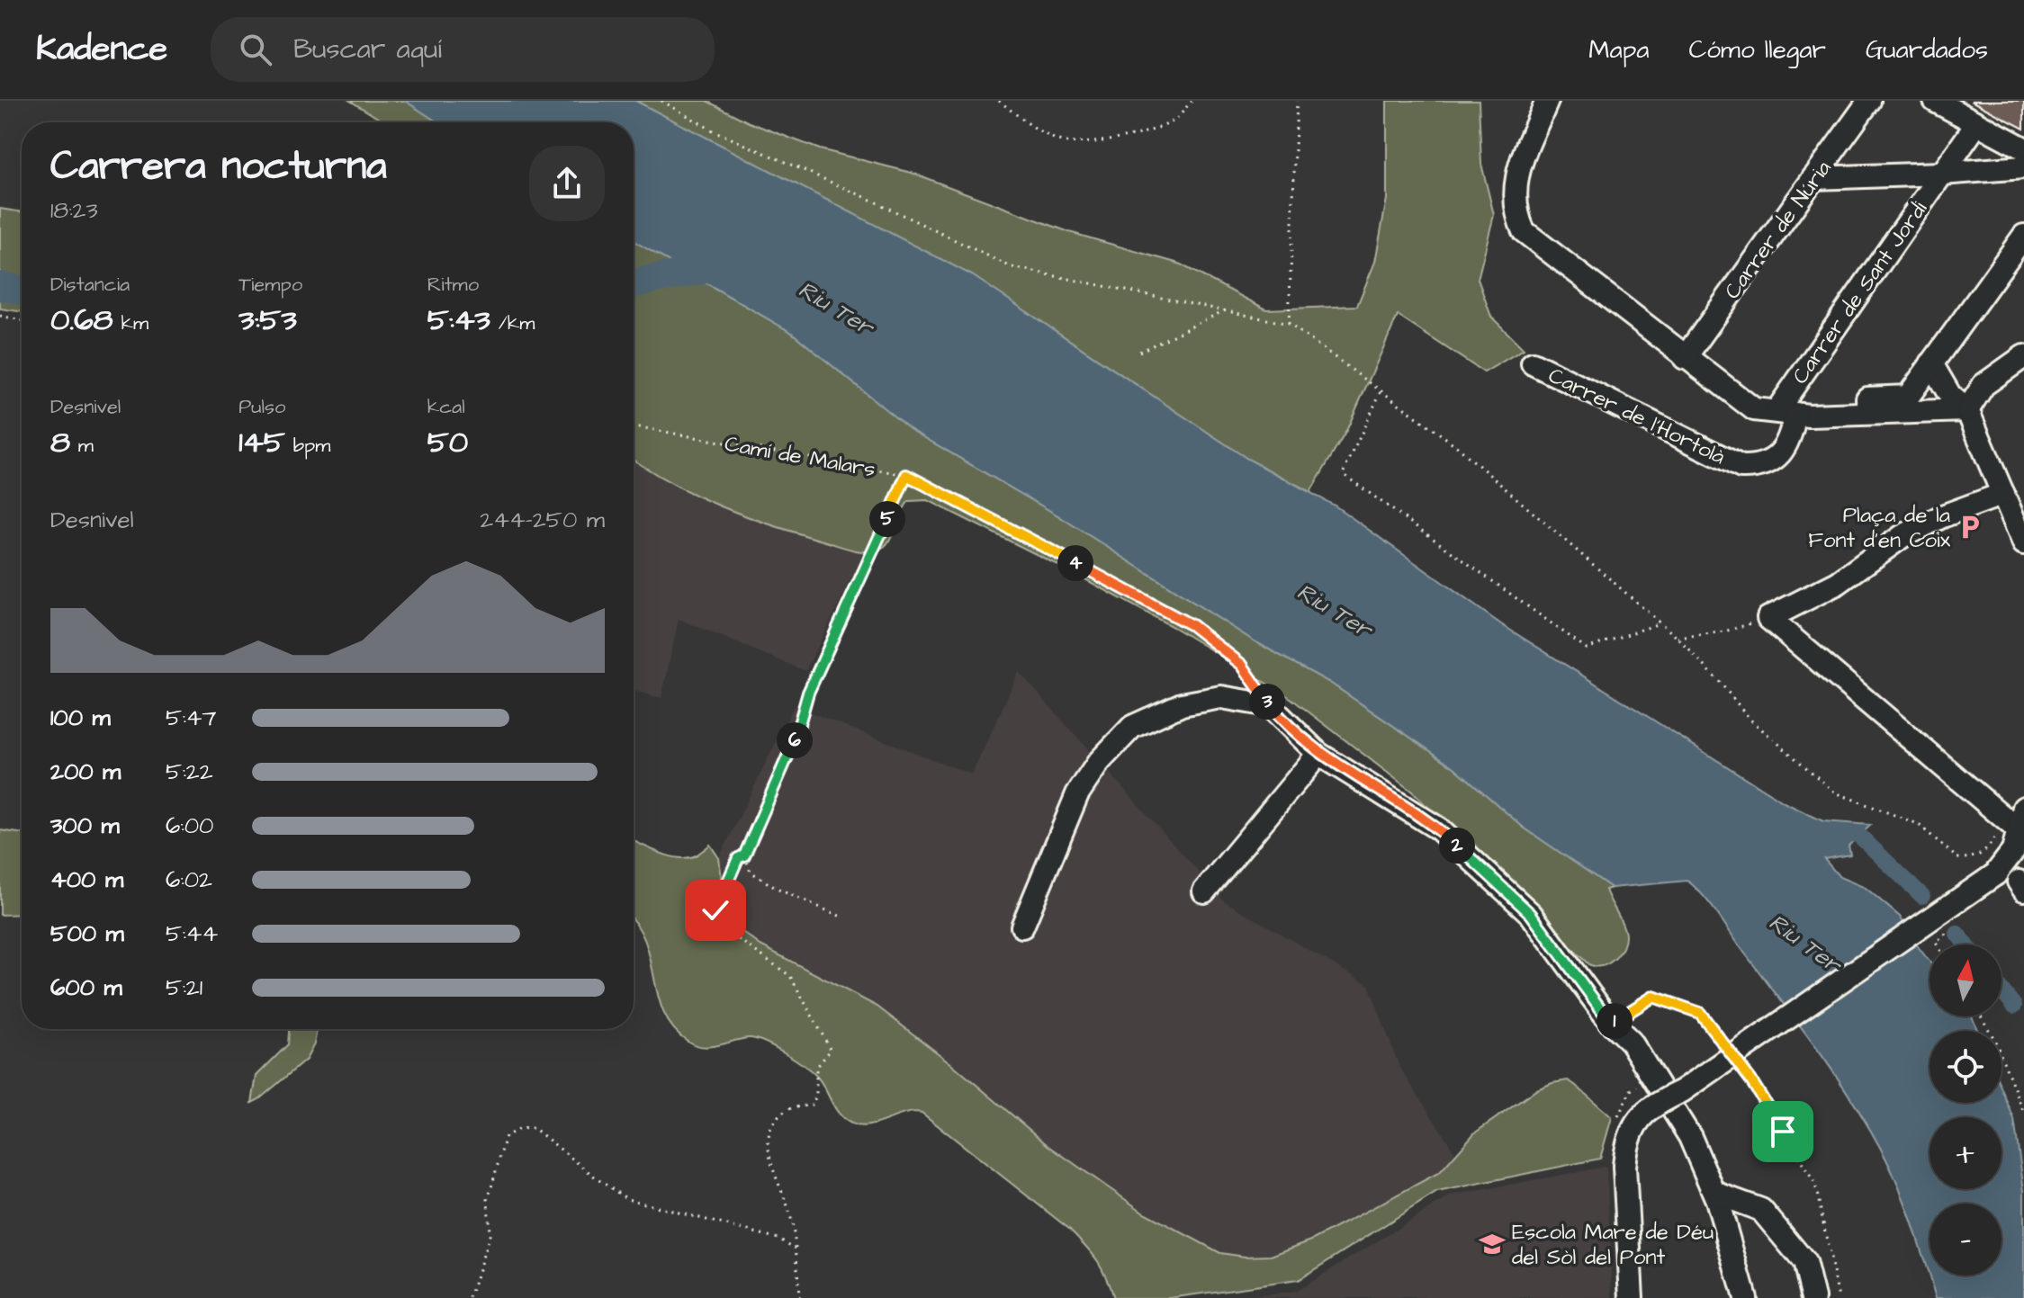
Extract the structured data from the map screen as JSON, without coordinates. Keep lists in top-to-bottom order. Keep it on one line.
{"streets":{"street":["Carrer de Núria","Carrer de Sant Jordi","Carrer de l'Hortolà"],"path":["Camí de Malars"]},"crossings":[["Carrer de Sant Jordi","Carrer de l'Hortolà"]],"water":["Riu Ter"],"places":{"parking":["Plaça de la Font d'en Coix"],"school or university":["Escola Mare de Déu del Sòl del Pont"]},"north":"top","page":{"header":"Kadence","search":"Buscar aquí","nav":["Mapa","Cómo llegar","Guardados"],"heading":["Carrera nocturna","18:23"],"stats":[["Distancia","0.68 km"],["Tiempo","3:53"],["Ritmo","5:43 /km"],["Desnivel","8 m"],["Pulso","145 bpm"],["kcal","50"]],"chart":["Desnivel","244–250 m"],"pins":["5","4","3","6","2","1"],"list":[{"name":"100 m","note":"5:47"},{"name":"200 m","note":"5:22"},{"name":"300 m","note":"6:00"},{"name":"400 m","note":"6:02"},{"name":"500 m","note":"5:44"},{"name":"600 m","note":"5:21"}],"map_buttons":["+","−"]}}
